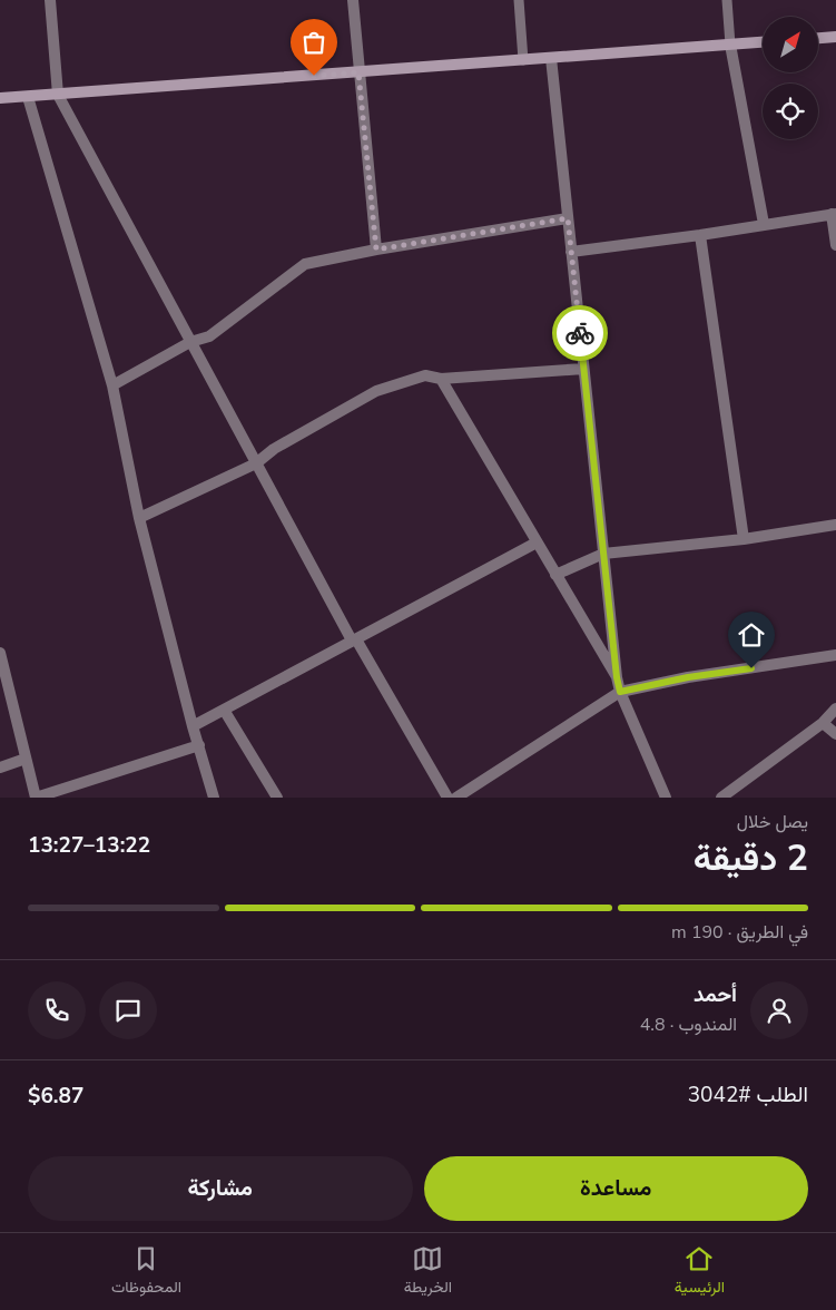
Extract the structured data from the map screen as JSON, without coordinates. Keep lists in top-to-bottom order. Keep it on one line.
{"north":"top right","page":{"heading":["2 دقيقة","يصل خلال","13:22–13:27"],"panel":["أحمد","المندوب · 4.8","الطلب #3042","$6.87"],"bar":"في الطريق · 190 m","buttons":["مساعدة","مشاركة"],"tabs":["الرئيسية","الخريطة","المحفوظات"]}}
